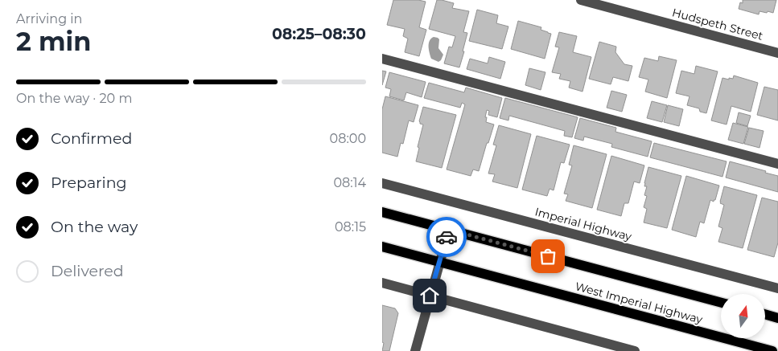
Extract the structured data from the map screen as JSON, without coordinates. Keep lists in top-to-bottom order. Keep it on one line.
{"streets":{"main road":["West Imperial Highway"],"street":["Hudspeth Street","Imperial Highway"]},"north":"top","page":{"heading":["2 min","Arriving in","08:25–08:30"],"bar":"On the way · 20 m","list":[["Confirmed","08:00"],["Preparing","08:14"],["On the way","08:15"],"Delivered"]}}
